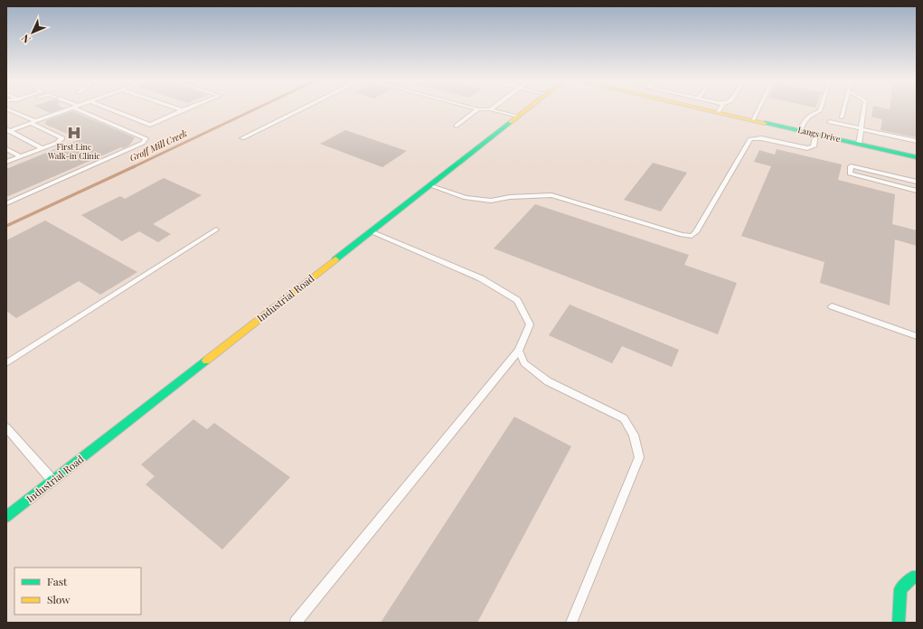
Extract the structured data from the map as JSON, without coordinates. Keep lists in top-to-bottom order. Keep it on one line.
{"streets":{"street":["Langs Drive","Industrial Road"]},"water":["Groff Mill Creek"],"places":{"hospital":["First Line Walk-in Clinic"]},"legend":["Fast","Slow"],"north":"bottom left"}
